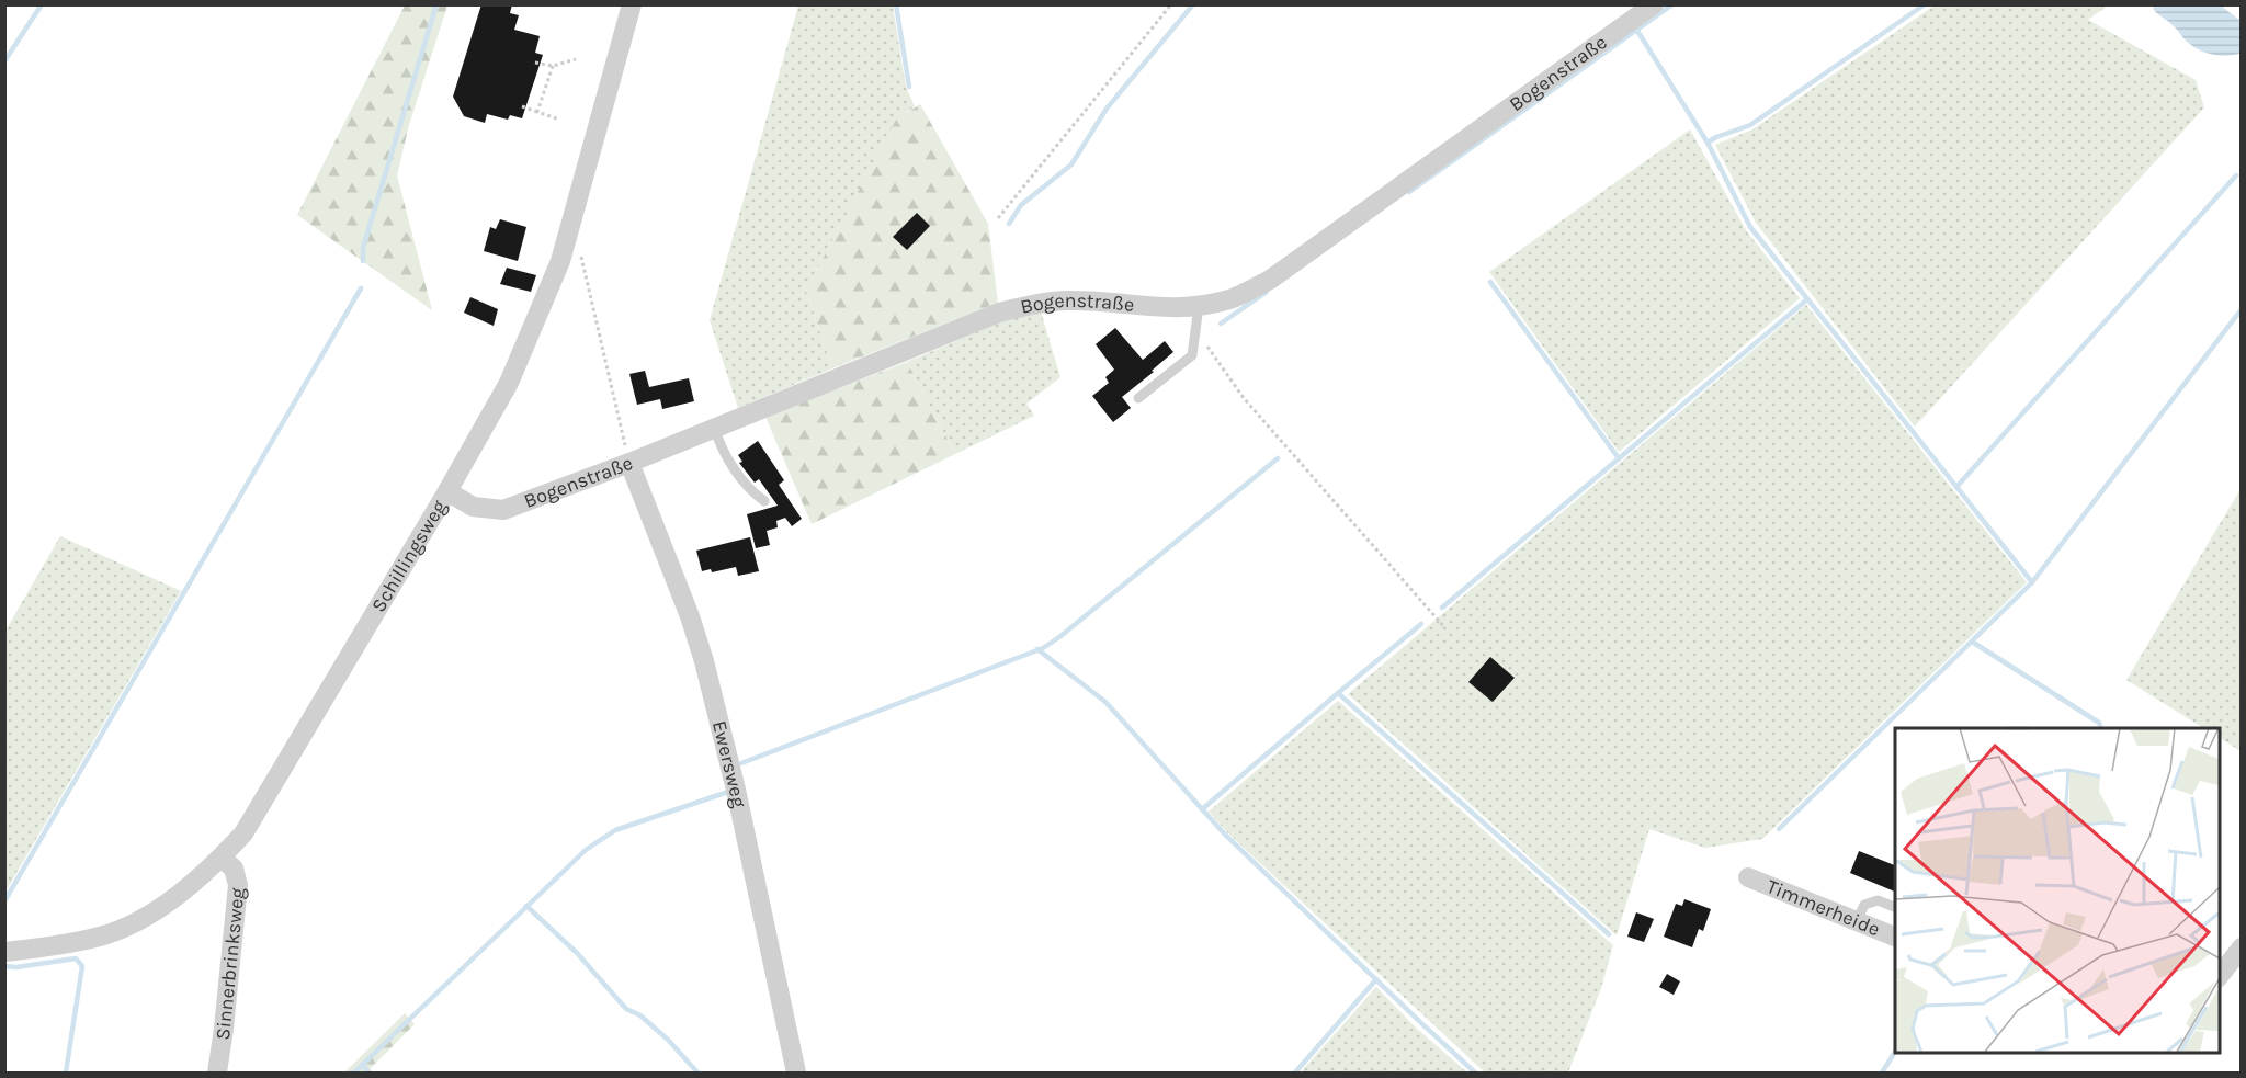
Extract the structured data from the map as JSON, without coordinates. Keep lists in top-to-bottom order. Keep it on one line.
{"streets":{"street":["Bogenstraße","Schillingsweg","Ewersweg","Timmerheide","Sinnerbrinksweg"]},"crossings":[["Bogenstraße","Schillingsweg"],["Bogenstraße","Ewersweg"],["Schillingsweg","Sinnerbrinksweg"]]}
